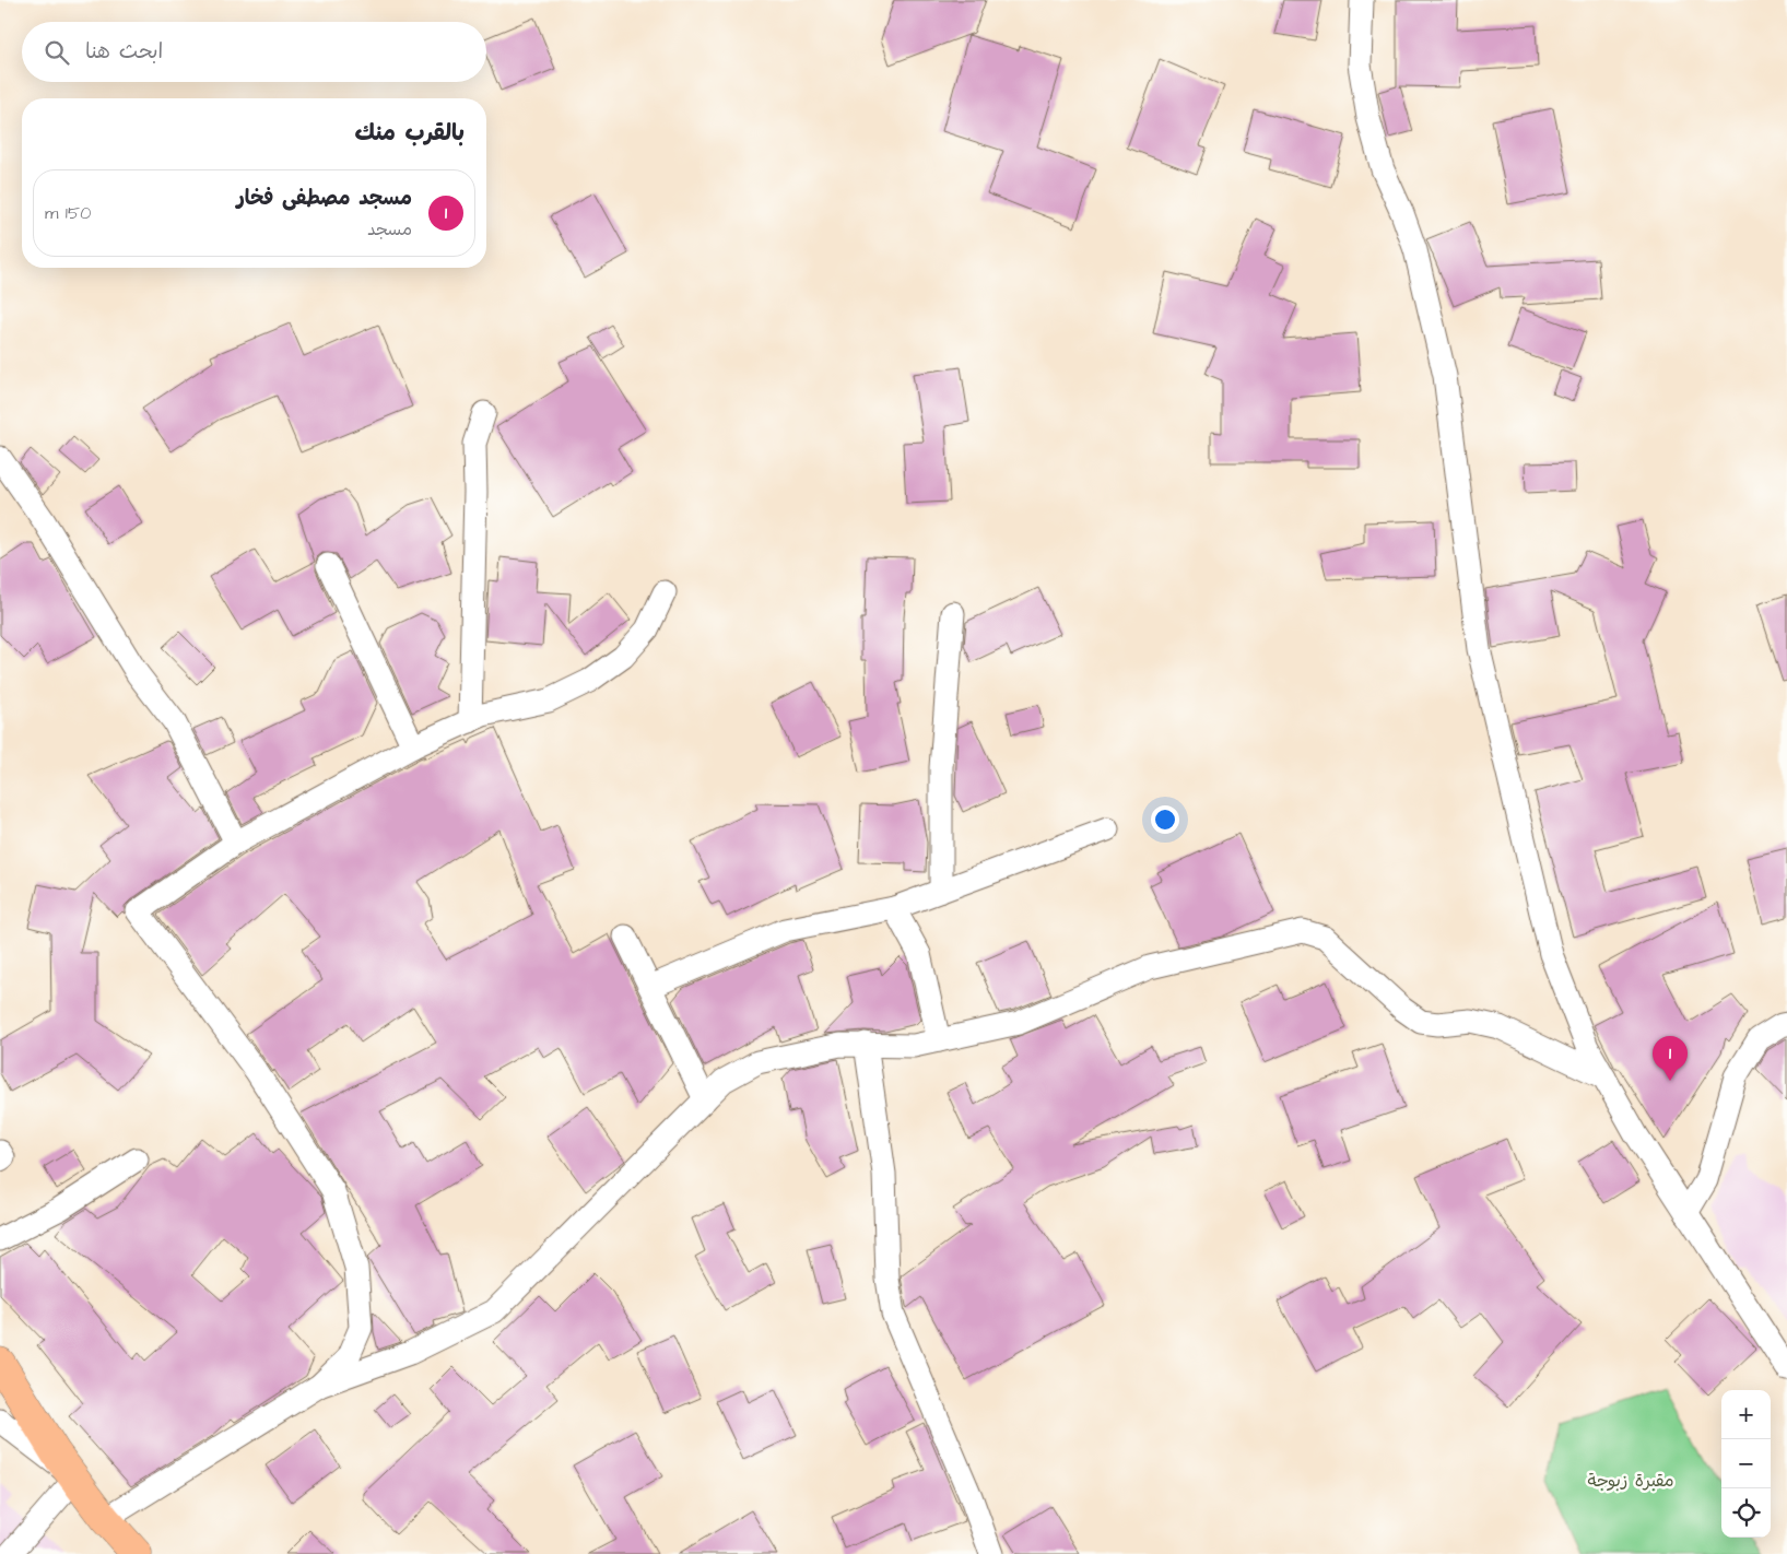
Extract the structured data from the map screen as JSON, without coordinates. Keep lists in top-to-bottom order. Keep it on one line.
{"parks":["مقبرة زبوجة"],"page":{"search":"ابحث هنا","heading":"بالقرب منك","list":[{"mark":"1","name":"مسجد مصطفى فخار","note":"مسجد","value":"150 m"}],"pins":"1","map_buttons":["+","−"]}}
